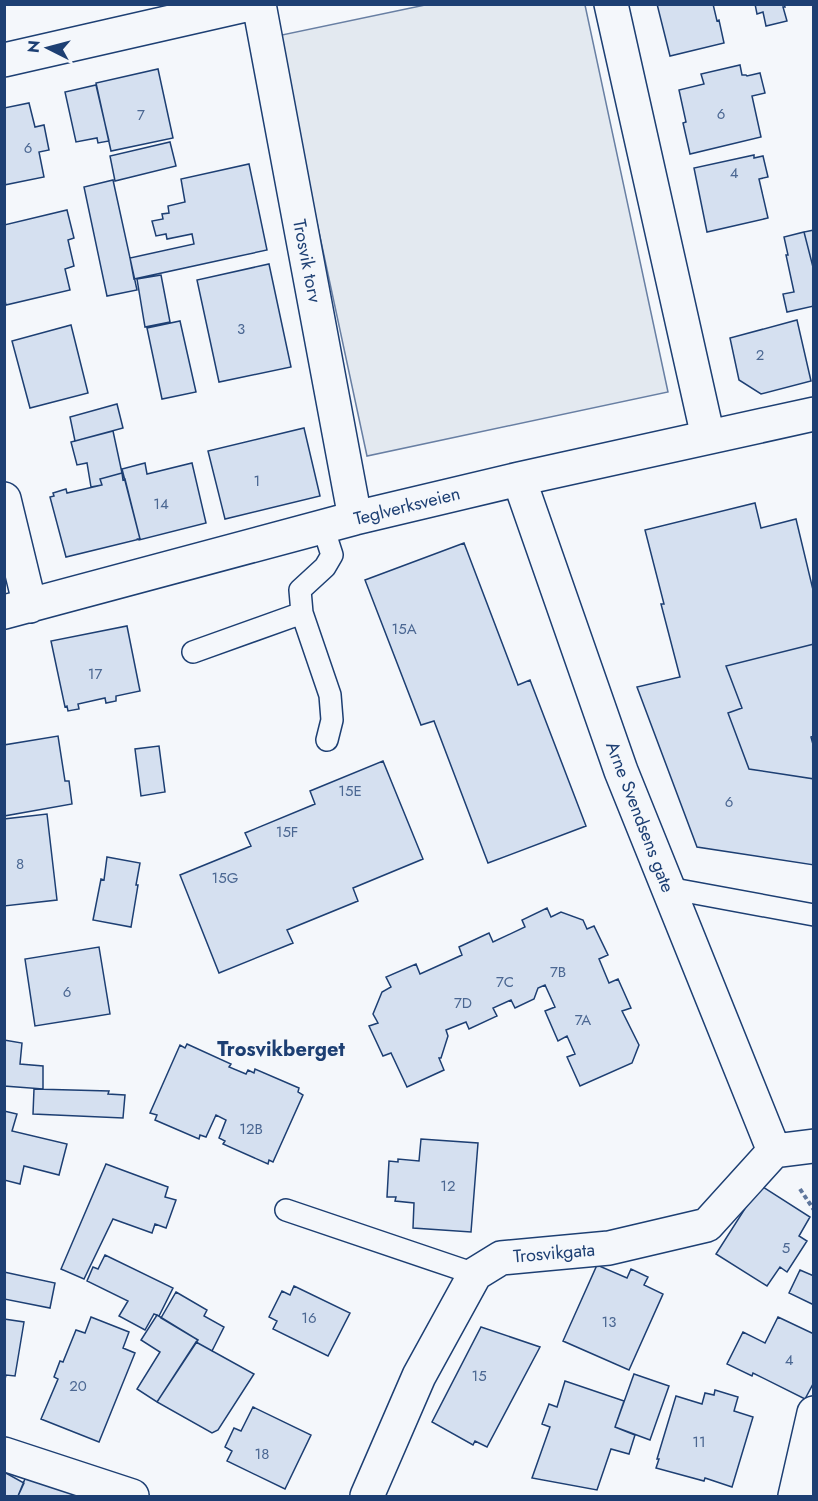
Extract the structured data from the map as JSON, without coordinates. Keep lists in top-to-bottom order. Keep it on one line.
{"streets":{"street":["Trosvik torv","Teglverksveien","Arne Svendsens gate","Trosvikgata"]},"crossings":[["Trosvik torv","Teglverksveien"],["Teglverksveien","Arne Svendsens gate"],["Arne Svendsens gate","Trosvikgata"]],"districts":["Trosvikberget"],"house_numbers":["6","7","6","4","3","2","1","14","15A","17","15E","6","15F","8","15G","7B","7C","6","7D","7A","12B","12","5","16","13","4","15","20","11","18"],"north":"left"}
